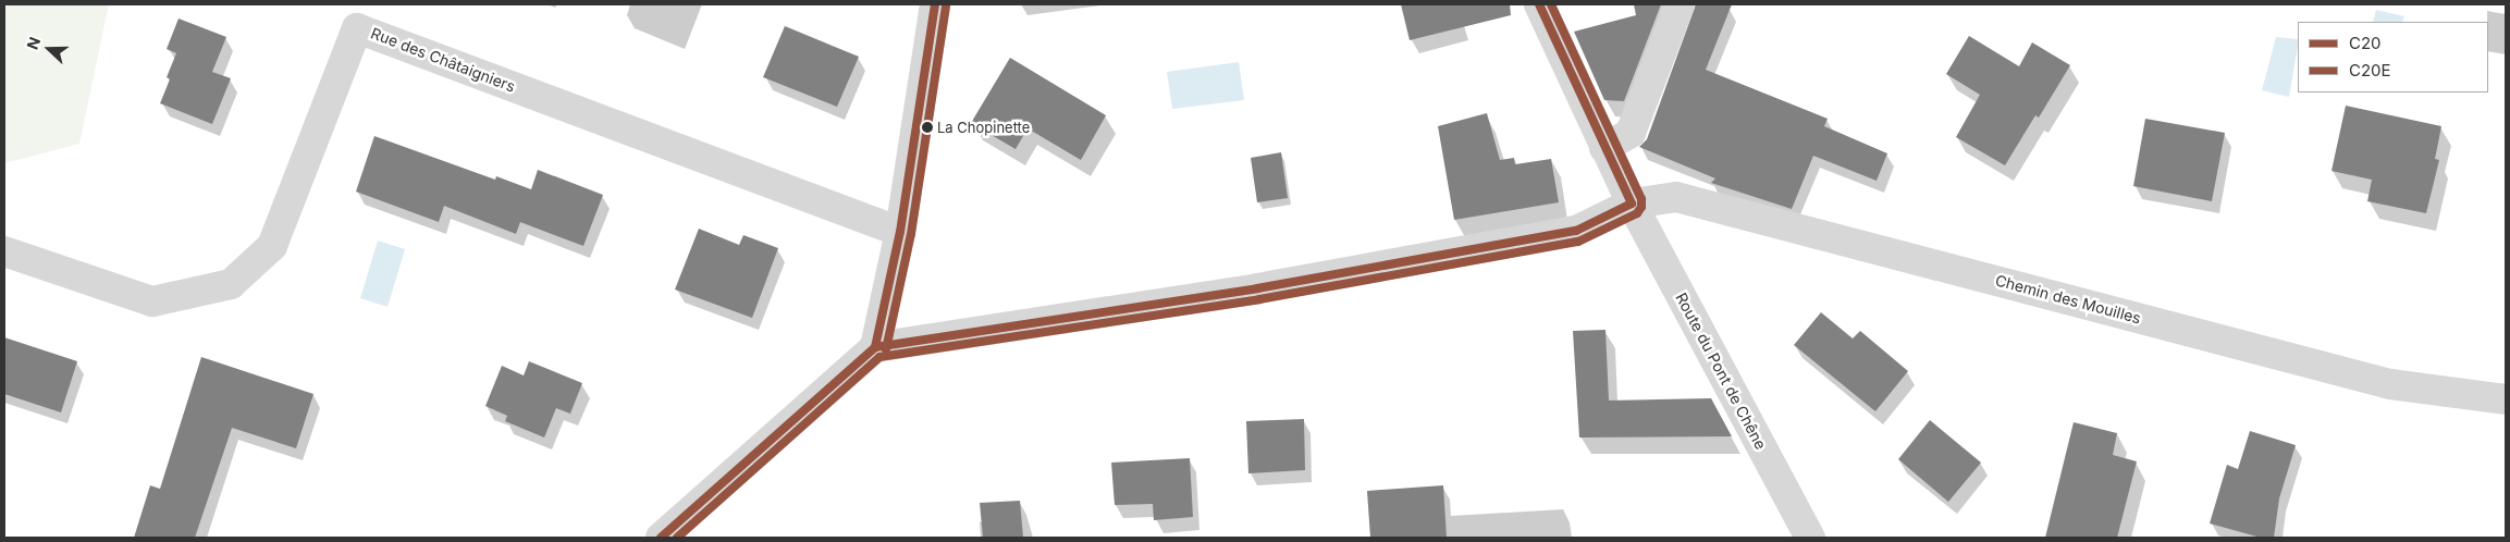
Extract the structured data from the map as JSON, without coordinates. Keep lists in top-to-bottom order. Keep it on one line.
{"streets":{"street":["Rue des Châtaigniers","Chemin des Mouilles","Route du Pont de Chêne"]},"crossings":[["Chemin des Mouilles","Route du Pont de Chêne"]],"places":["La Chopinette"],"lines":["transit line C20","transit line C20E"],"legend":["C20","C20E"],"north":"left"}
